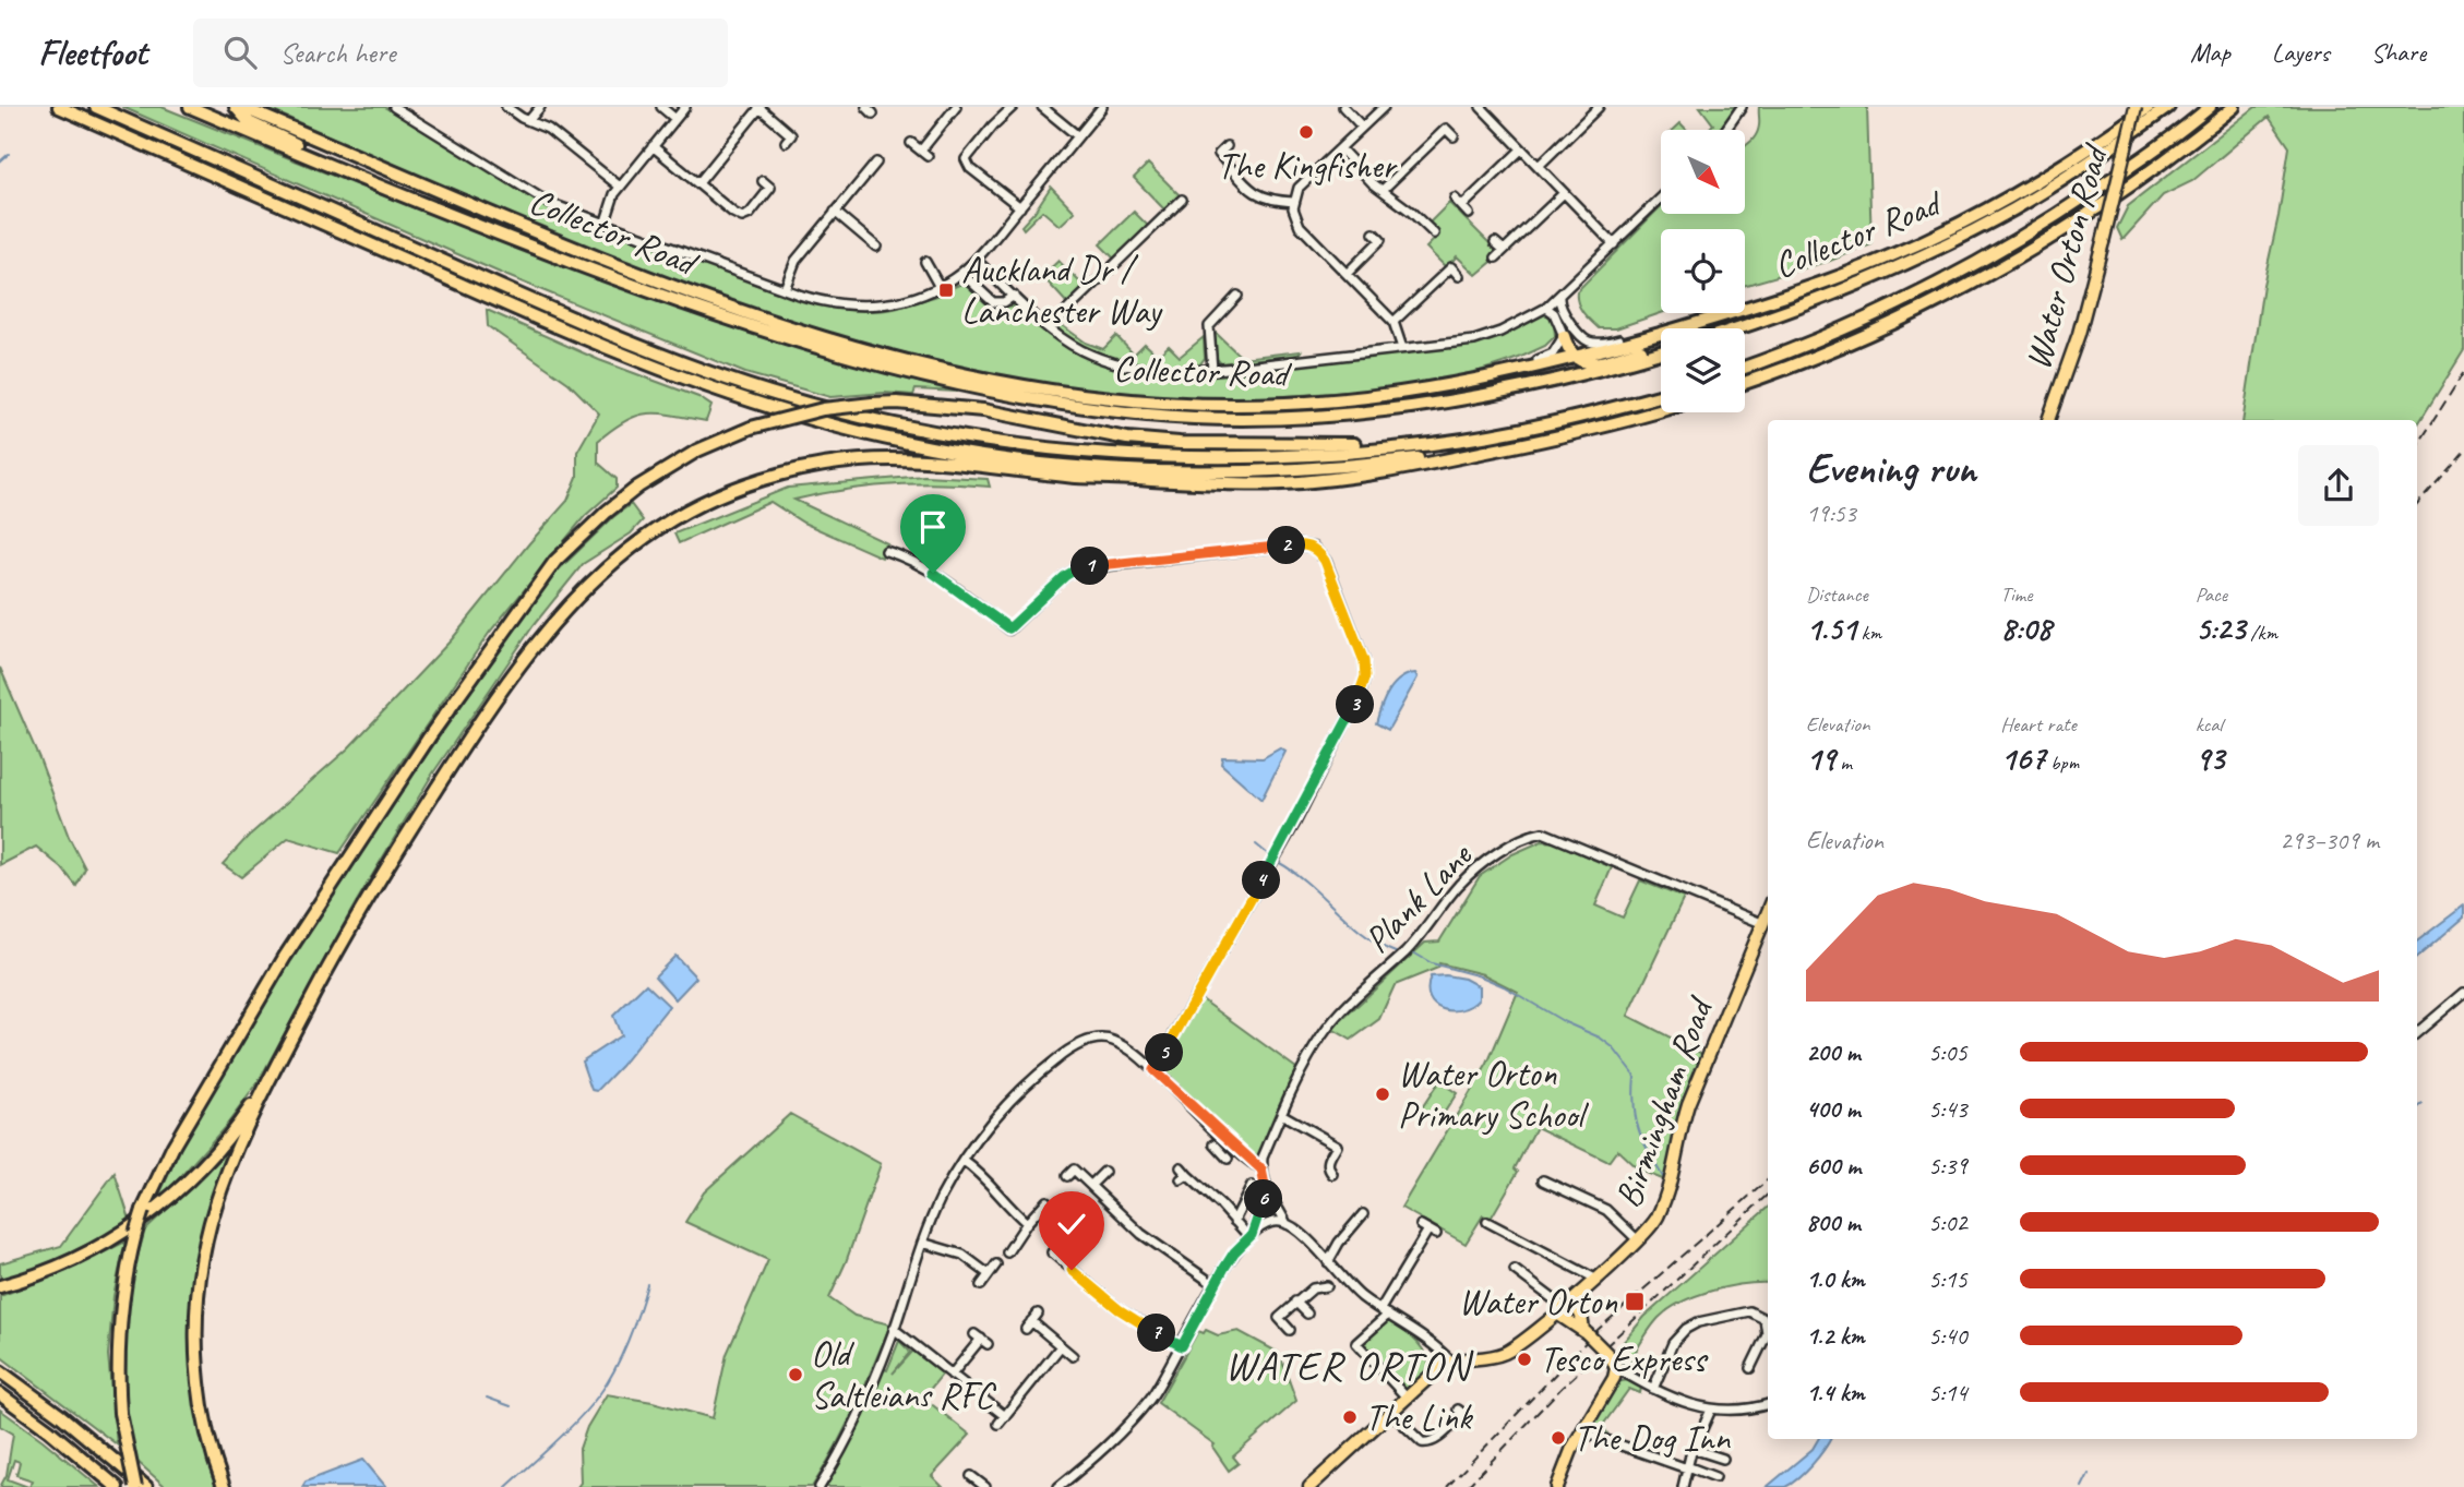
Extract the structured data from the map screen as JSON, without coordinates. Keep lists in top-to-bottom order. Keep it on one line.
{"streets":{"highway":["Collector Road"],"main road":["Water Orton Road","Birmingham Road"],"street":["Plank Lane"]},"crossings":[["Plank Lane","Birmingham Road"]],"districts":["WATER ORTON"],"places":{"other":["The Kingfisher","Water Orton Primary School","Tesco Express","Old Saltleians RFC","The Link","The Dog Inn"],"transit":["Auckland Dr / Lanchester Way","Water Orton"]},"north":"bottom right","page":{"header":"Fleetfoot","search":"Search here","nav":["Map","Layers","Share"],"heading":["Evening run","19:53"],"pins":["2","1","3","4","5","6","7"],"stats":[["Distance","1.51 km"],["Time","8:08"],["Pace","5:23 /km"],["Elevation","19 m"],["Heart rate","167 bpm"],["kcal","93"]],"chart":["Elevation","293–309 m"],"list":[{"name":"200 m","note":"5:05"},{"name":"400 m","note":"5:43"},{"name":"600 m","note":"5:39"},{"name":"800 m","note":"5:02"},{"name":"1.0 km","note":"5:15"},{"name":"1.2 km","note":"5:40"},{"name":"1.4 km","note":"5:14"}]}}
